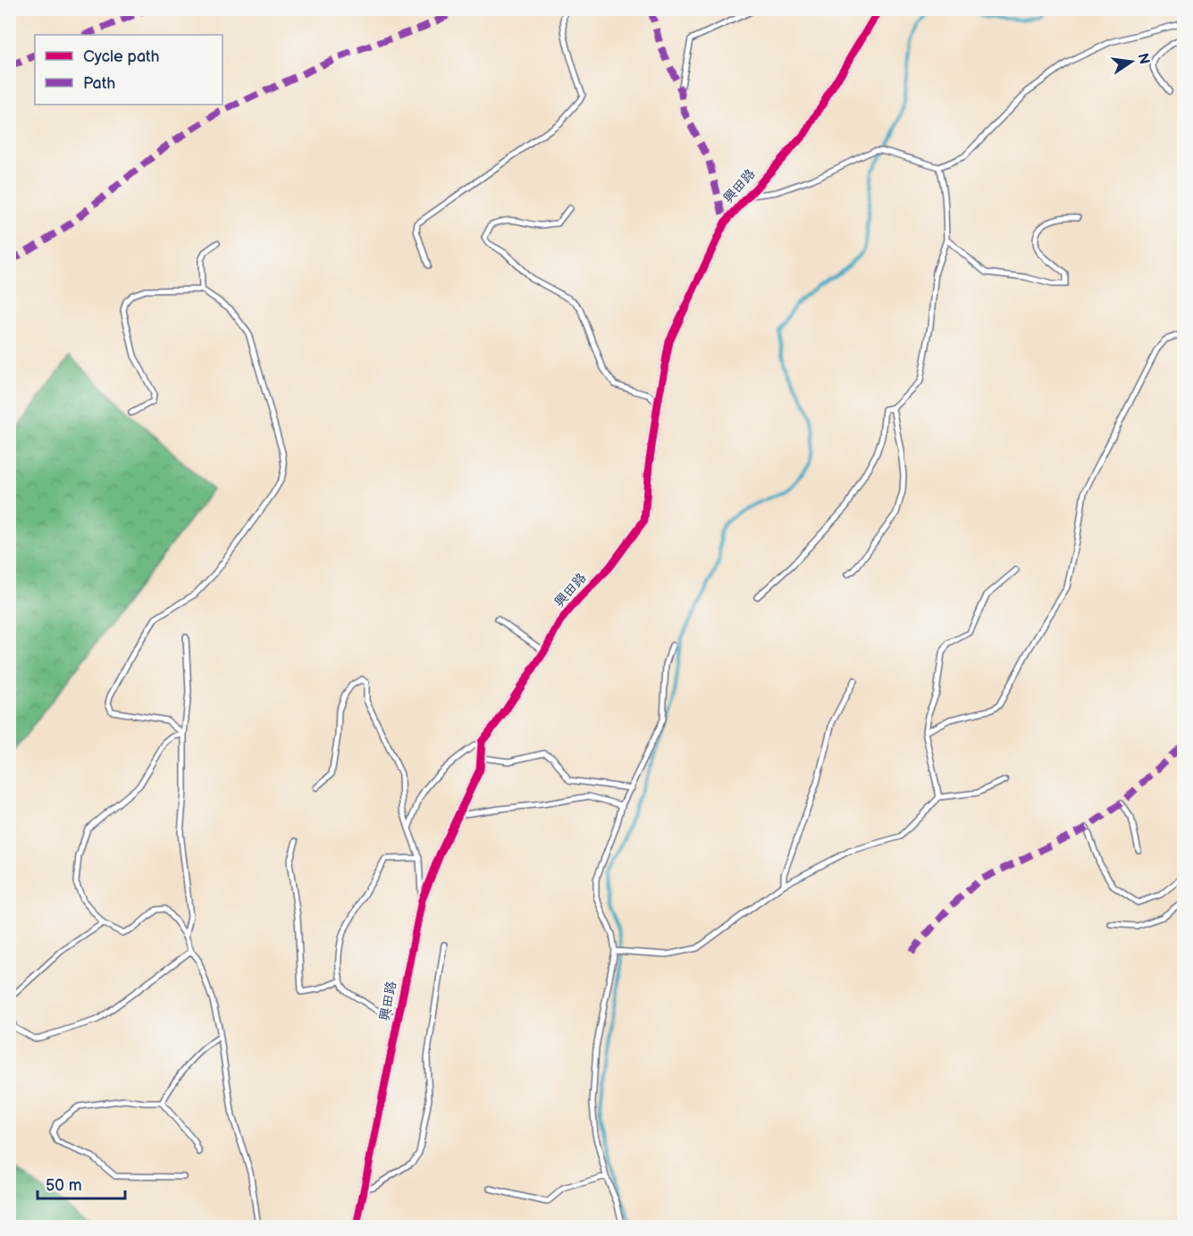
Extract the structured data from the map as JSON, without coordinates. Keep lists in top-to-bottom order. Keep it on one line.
{"streets":{"street":["興田路"]},"legend":["Cycle path","Path"],"scale_bar":"50 m","north":"right"}
